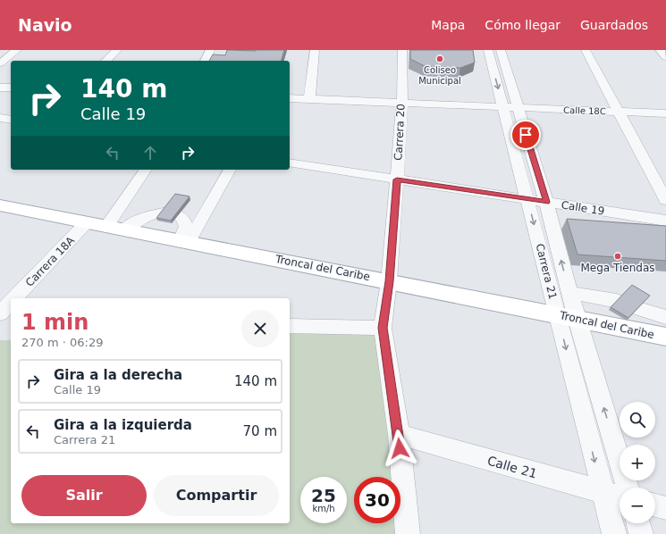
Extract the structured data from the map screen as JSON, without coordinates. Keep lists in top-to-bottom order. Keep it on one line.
{"streets":{"main road":["Troncal del Caribe"],"street":["Calle 18C","Carrera 20","Calle 19","Carrera 18A","Carrera 21","Calle 21"]},"crossings":[["Calle 18C","Carrera 20"],["Calle 18C","Carrera 21"],["Carrera 20","Calle 19"],["Carrera 20","Troncal del Caribe"],["Carrera 20","Calle 21"],["Calle 19","Carrera 21"],["Carrera 18A","Troncal del Caribe"],["Troncal del Caribe","Carrera 21"],["Carrera 21","Calle 21"]],"places":["Coliseo Municipal","Mega Tiendas"],"page":{"header":"Navio","nav":["Mapa","Cómo llegar","Guardados"],"turn":["140 m","Calle 19"],"heading":["1 min","270 m · 06:29"],"list":[{"name":"Gira a la derecha","note":"Calle 19","value":"140 m"},{"name":"Gira a la izquierda","note":"Carrera 21","value":"70 m"}],"map_buttons":["+","−"],"buttons":["Salir","Compartir"],"speed":"25 km/h","limit":"30"}}
